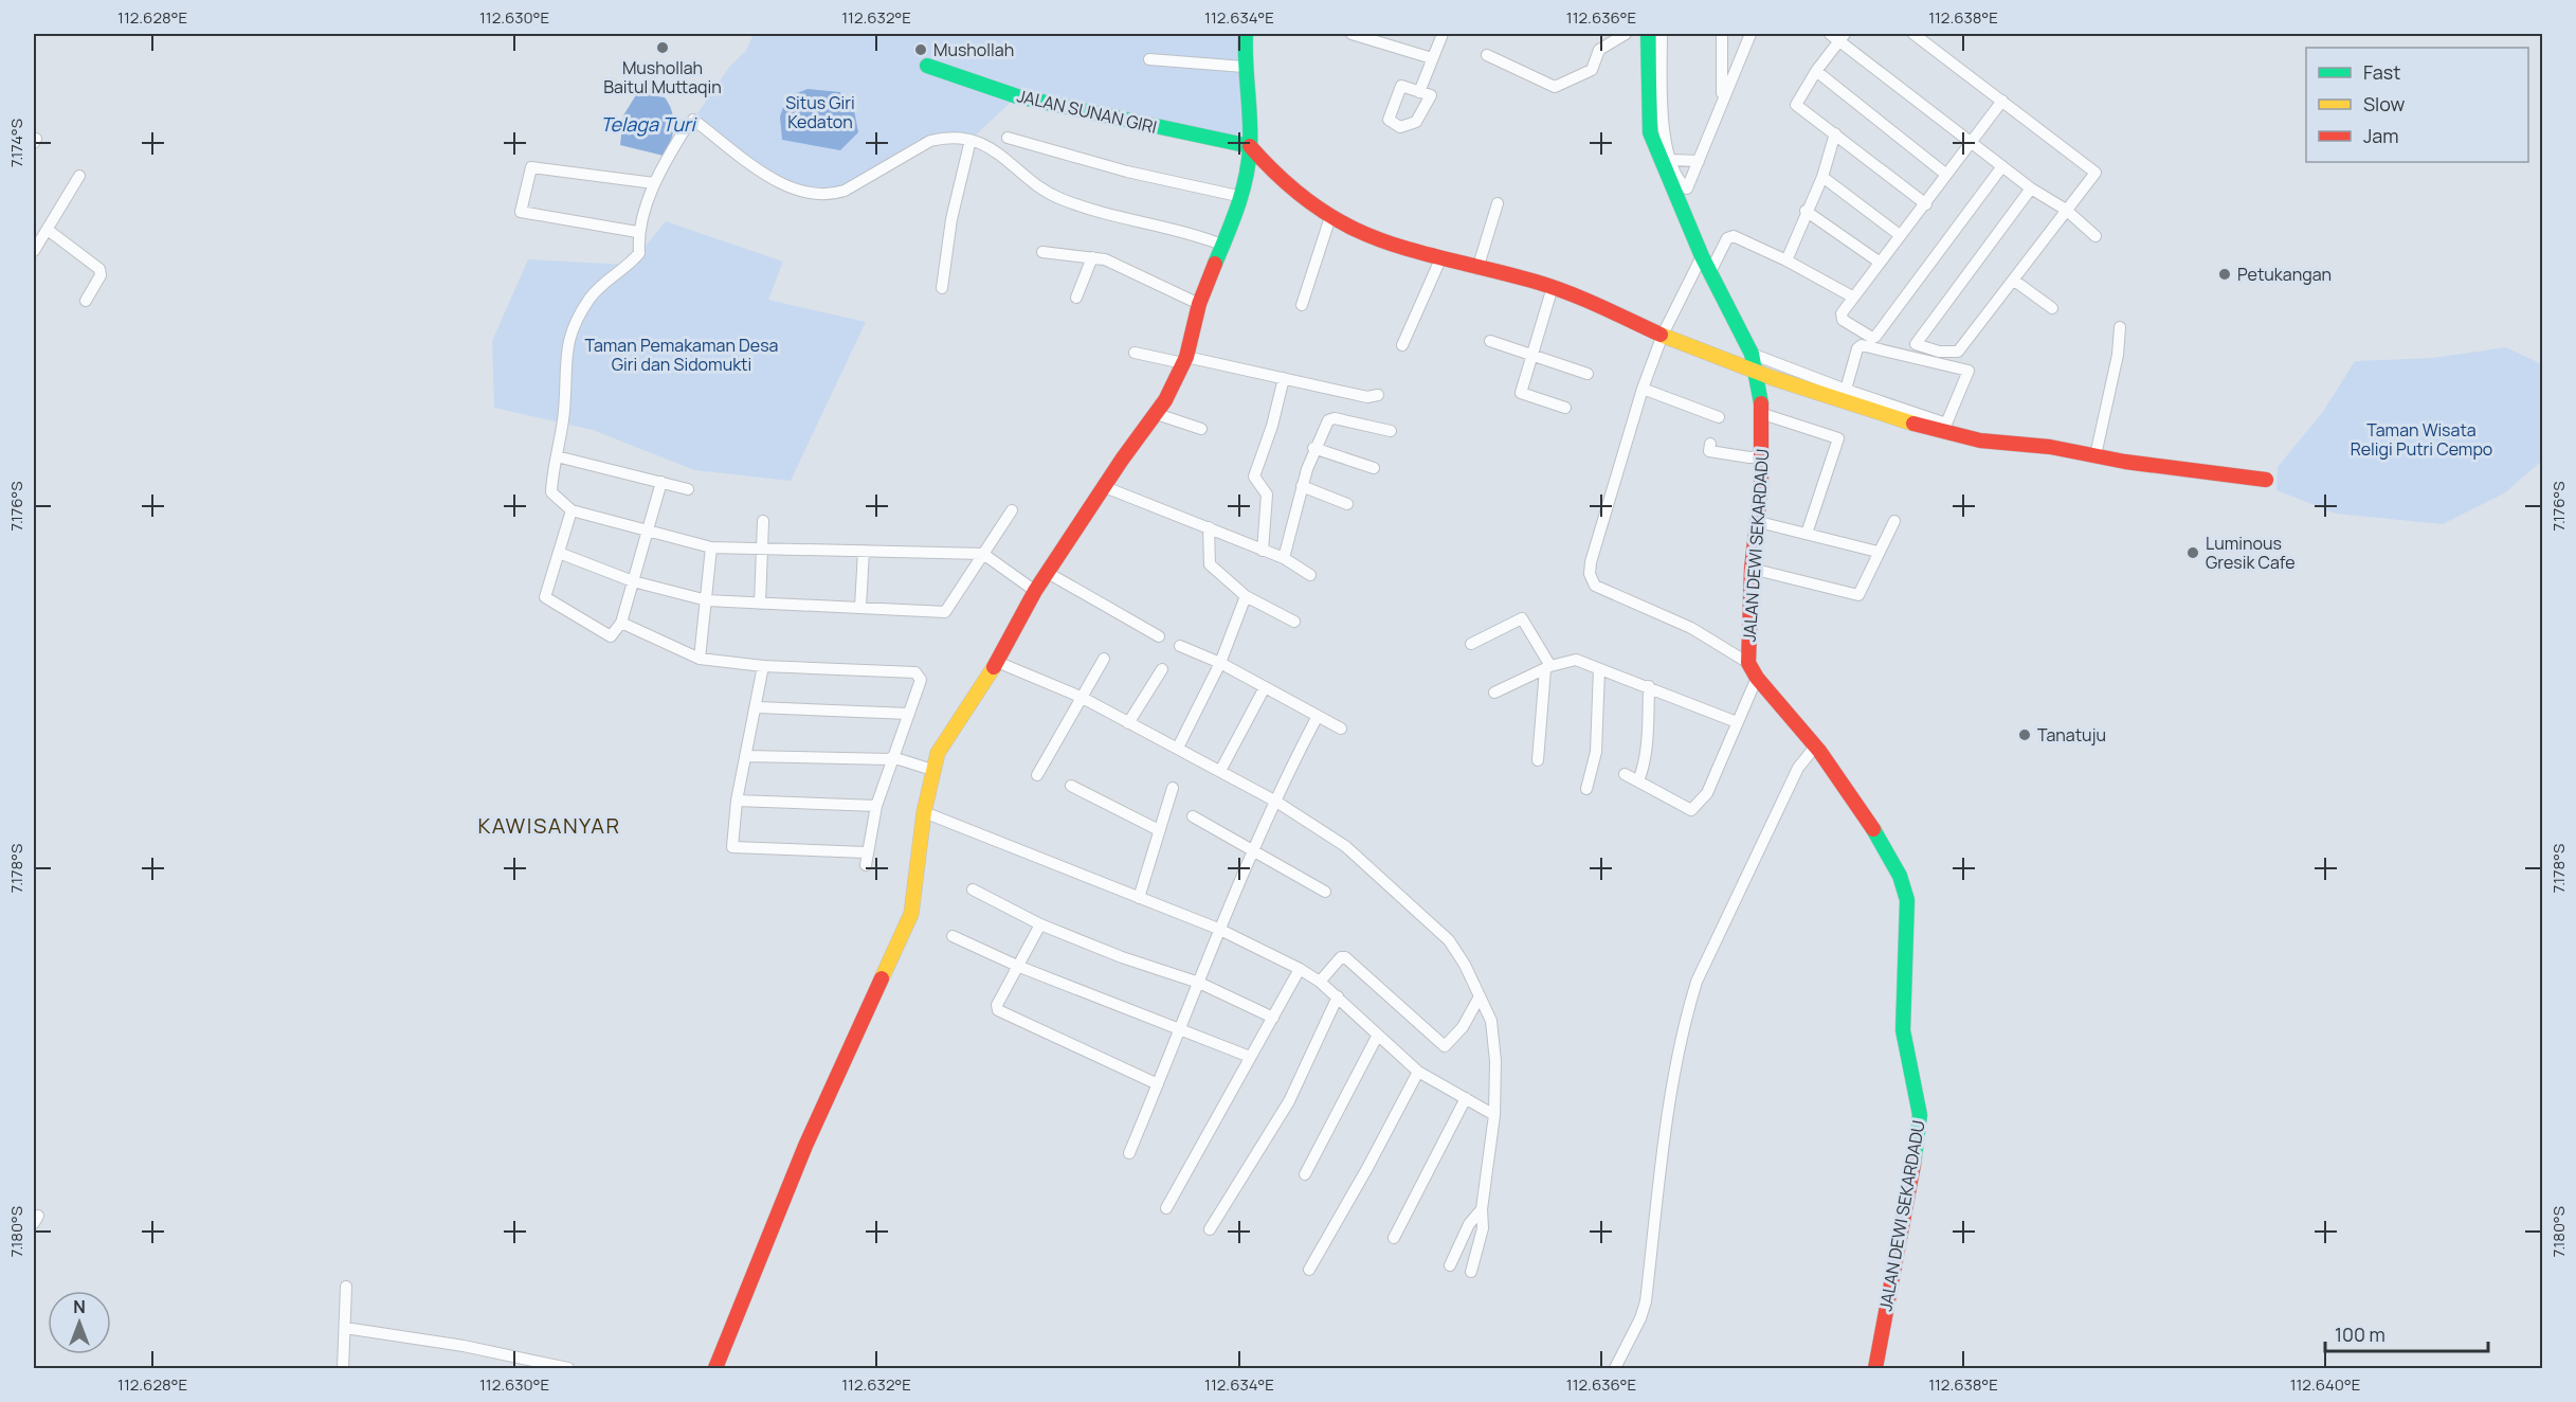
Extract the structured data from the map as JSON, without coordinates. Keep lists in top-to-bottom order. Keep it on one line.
{"streets":{"street":["JALAN SUNAN GIRI","JALAN DEWI SEKARDADU"]},"districts":["KAWISANYAR"],"water":["Telaga Turi"],"parks":["Situs Giri Kedaton","Taman Pemakaman Desa Giri dan Sidomukti","Taman Wisata Religi Putri Cempo"],"places":["Mushollah Baitul Muttaqin","Mushollah","Petukangan","Luminous Gresik Cafe","Tanatuju"],"legend":["Fast","Slow","Jam"],"scale_bar":"100 m","north":"top","coordinates":["112.628°E","112.630°E","112.632°E","112.634°E","112.636°E","112.638°E","7.174°S","7.176°S","7.178°S","7.180°S","112.640°E"]}
